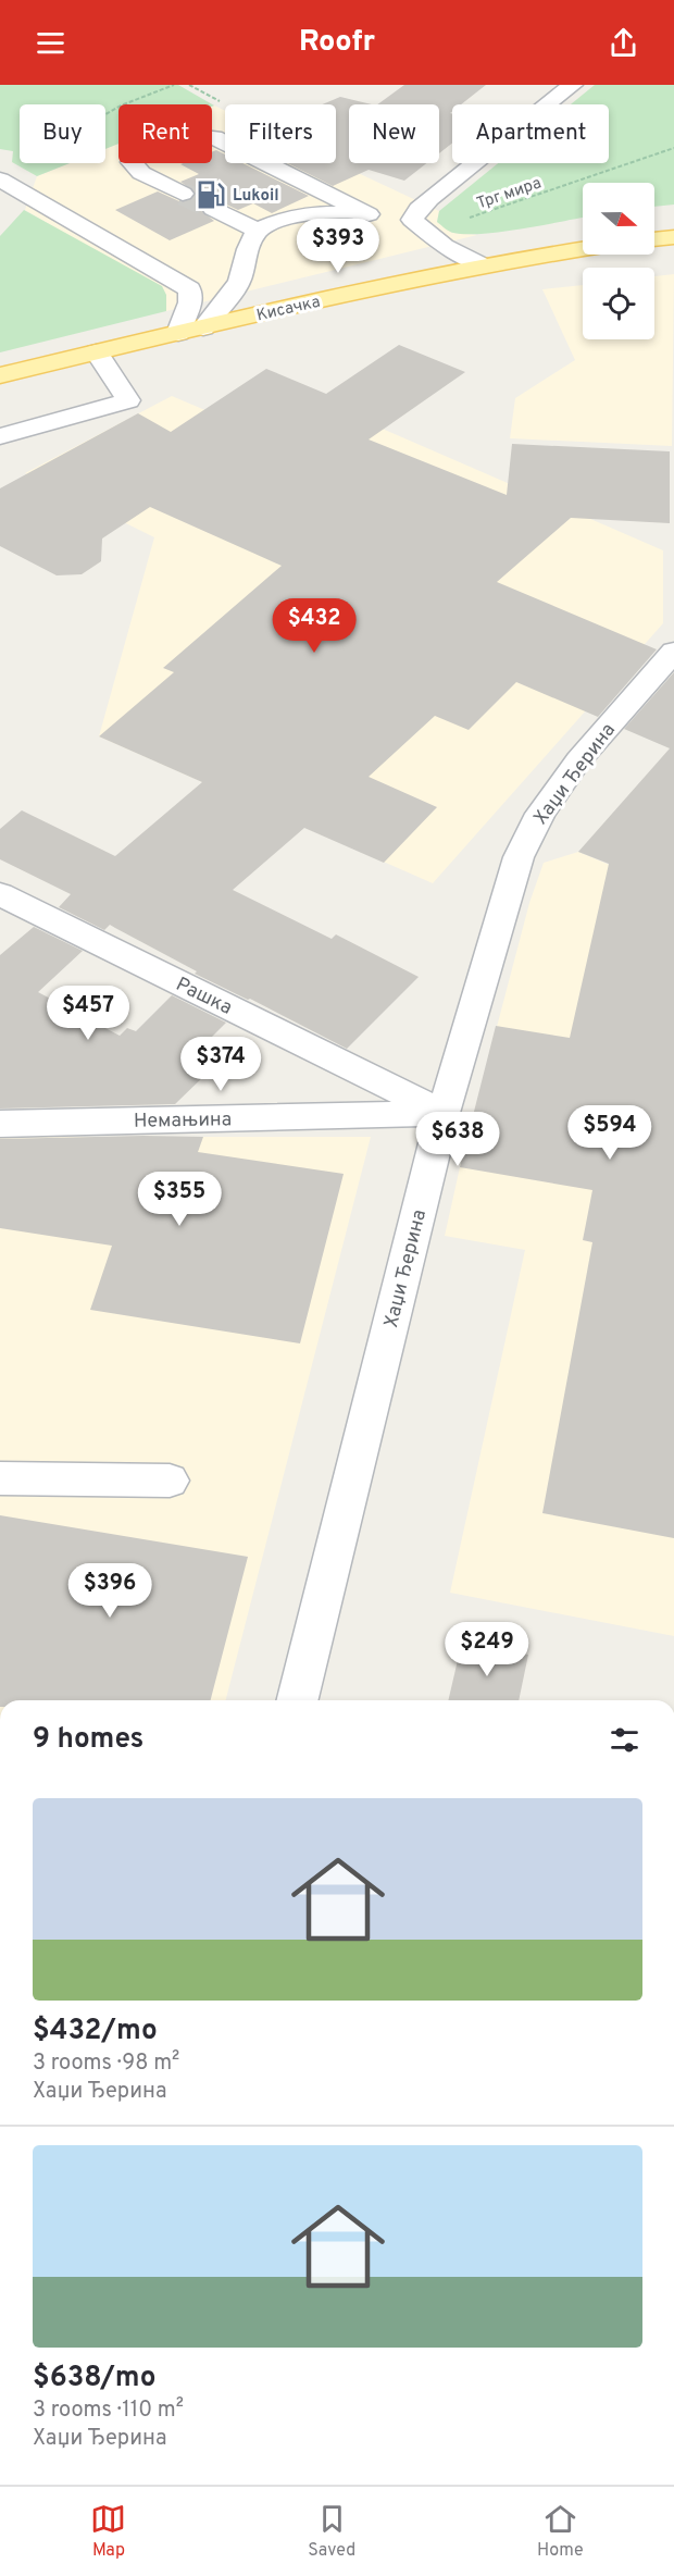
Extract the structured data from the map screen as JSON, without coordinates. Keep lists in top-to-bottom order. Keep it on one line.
{"streets":{"main road":["Кисачка"],"street":["Хаџи Ђерина","Рашка","Немањина"],"path":["Трг мира"]},"crossings":[["Хаџи Ђерина","Рашка"],["Хаџи Ђерина","Немањина"],["Рашка","Немањина"]],"places":{"fuel station":["Lukoil"]},"north":"right","page":{"header":"Roofr","chip":["Buy","Rent","Filters","New","Apartment"],"price":["$393","$432","$457","$374","$594","$638","$355","$396","$249"],"heading":"9 homes","list":[{"name":"$432/mo","note":"3 rooms · 98 m² · Хаџи Ђерина"},{"name":"$638/mo","note":"3 rooms · 110 m² · Хаџи Ђерина"}],"tabs":["Map","Saved","Home"]}}
